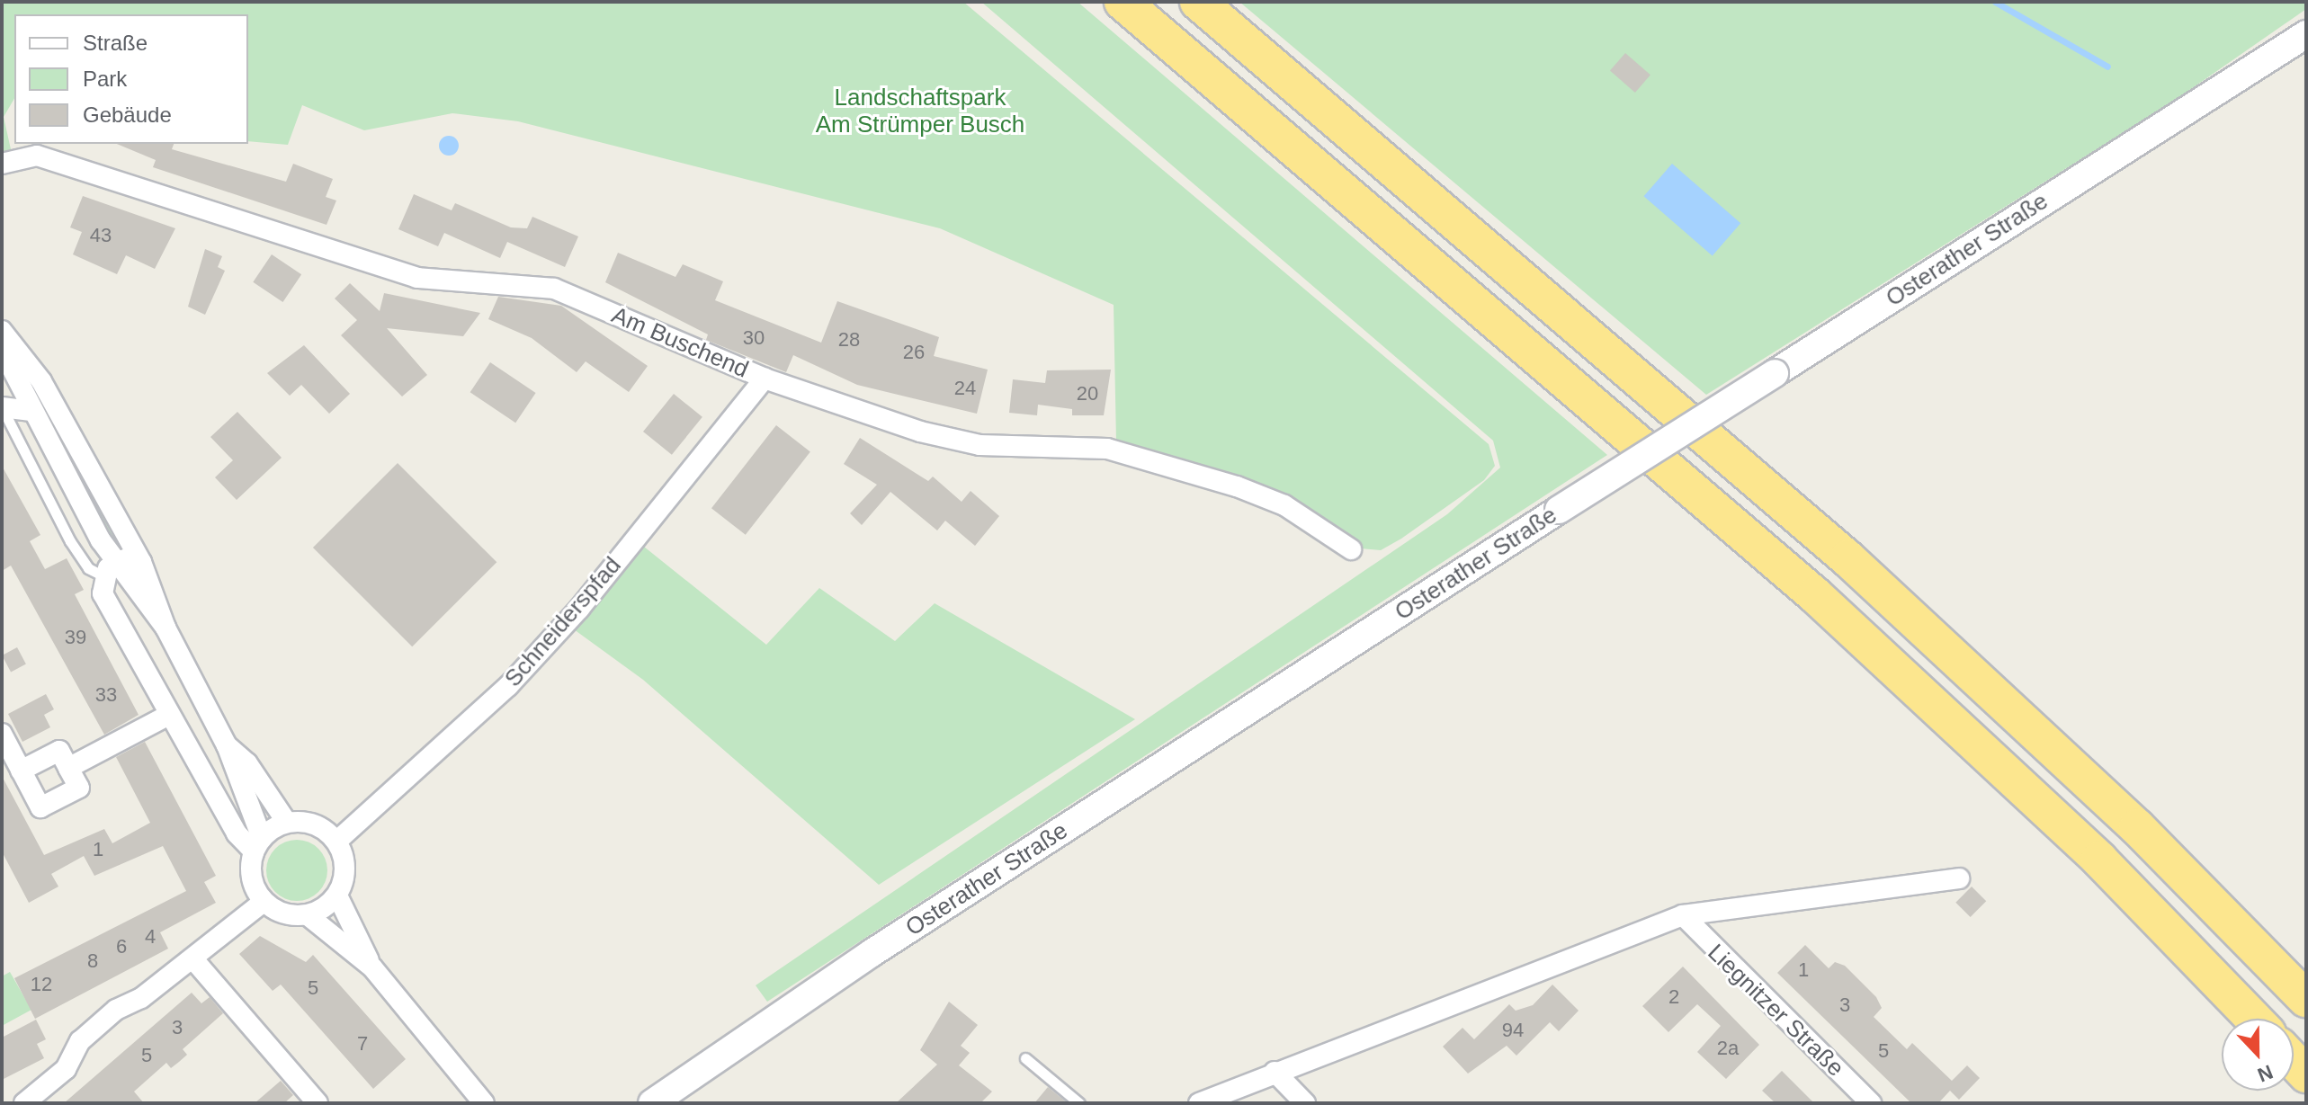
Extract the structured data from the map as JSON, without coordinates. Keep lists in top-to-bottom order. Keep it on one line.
{"streets":{"main road":["Osterather Straße"],"street":["Am Buschend","Schneiderspfad","Liegnitzer Straße"]},"crossings":[["Am Buschend","Schneiderspfad"]],"parks":["Landschaftspark Am Strümper Busch"],"house_numbers":["43","30","28","26","24","20","39","33","1","4","6","8","1","12","5","2","3","3","94","7","2a","5","5"],"legend":["Straße","Park","Gebäude"],"north":"bottom"}
